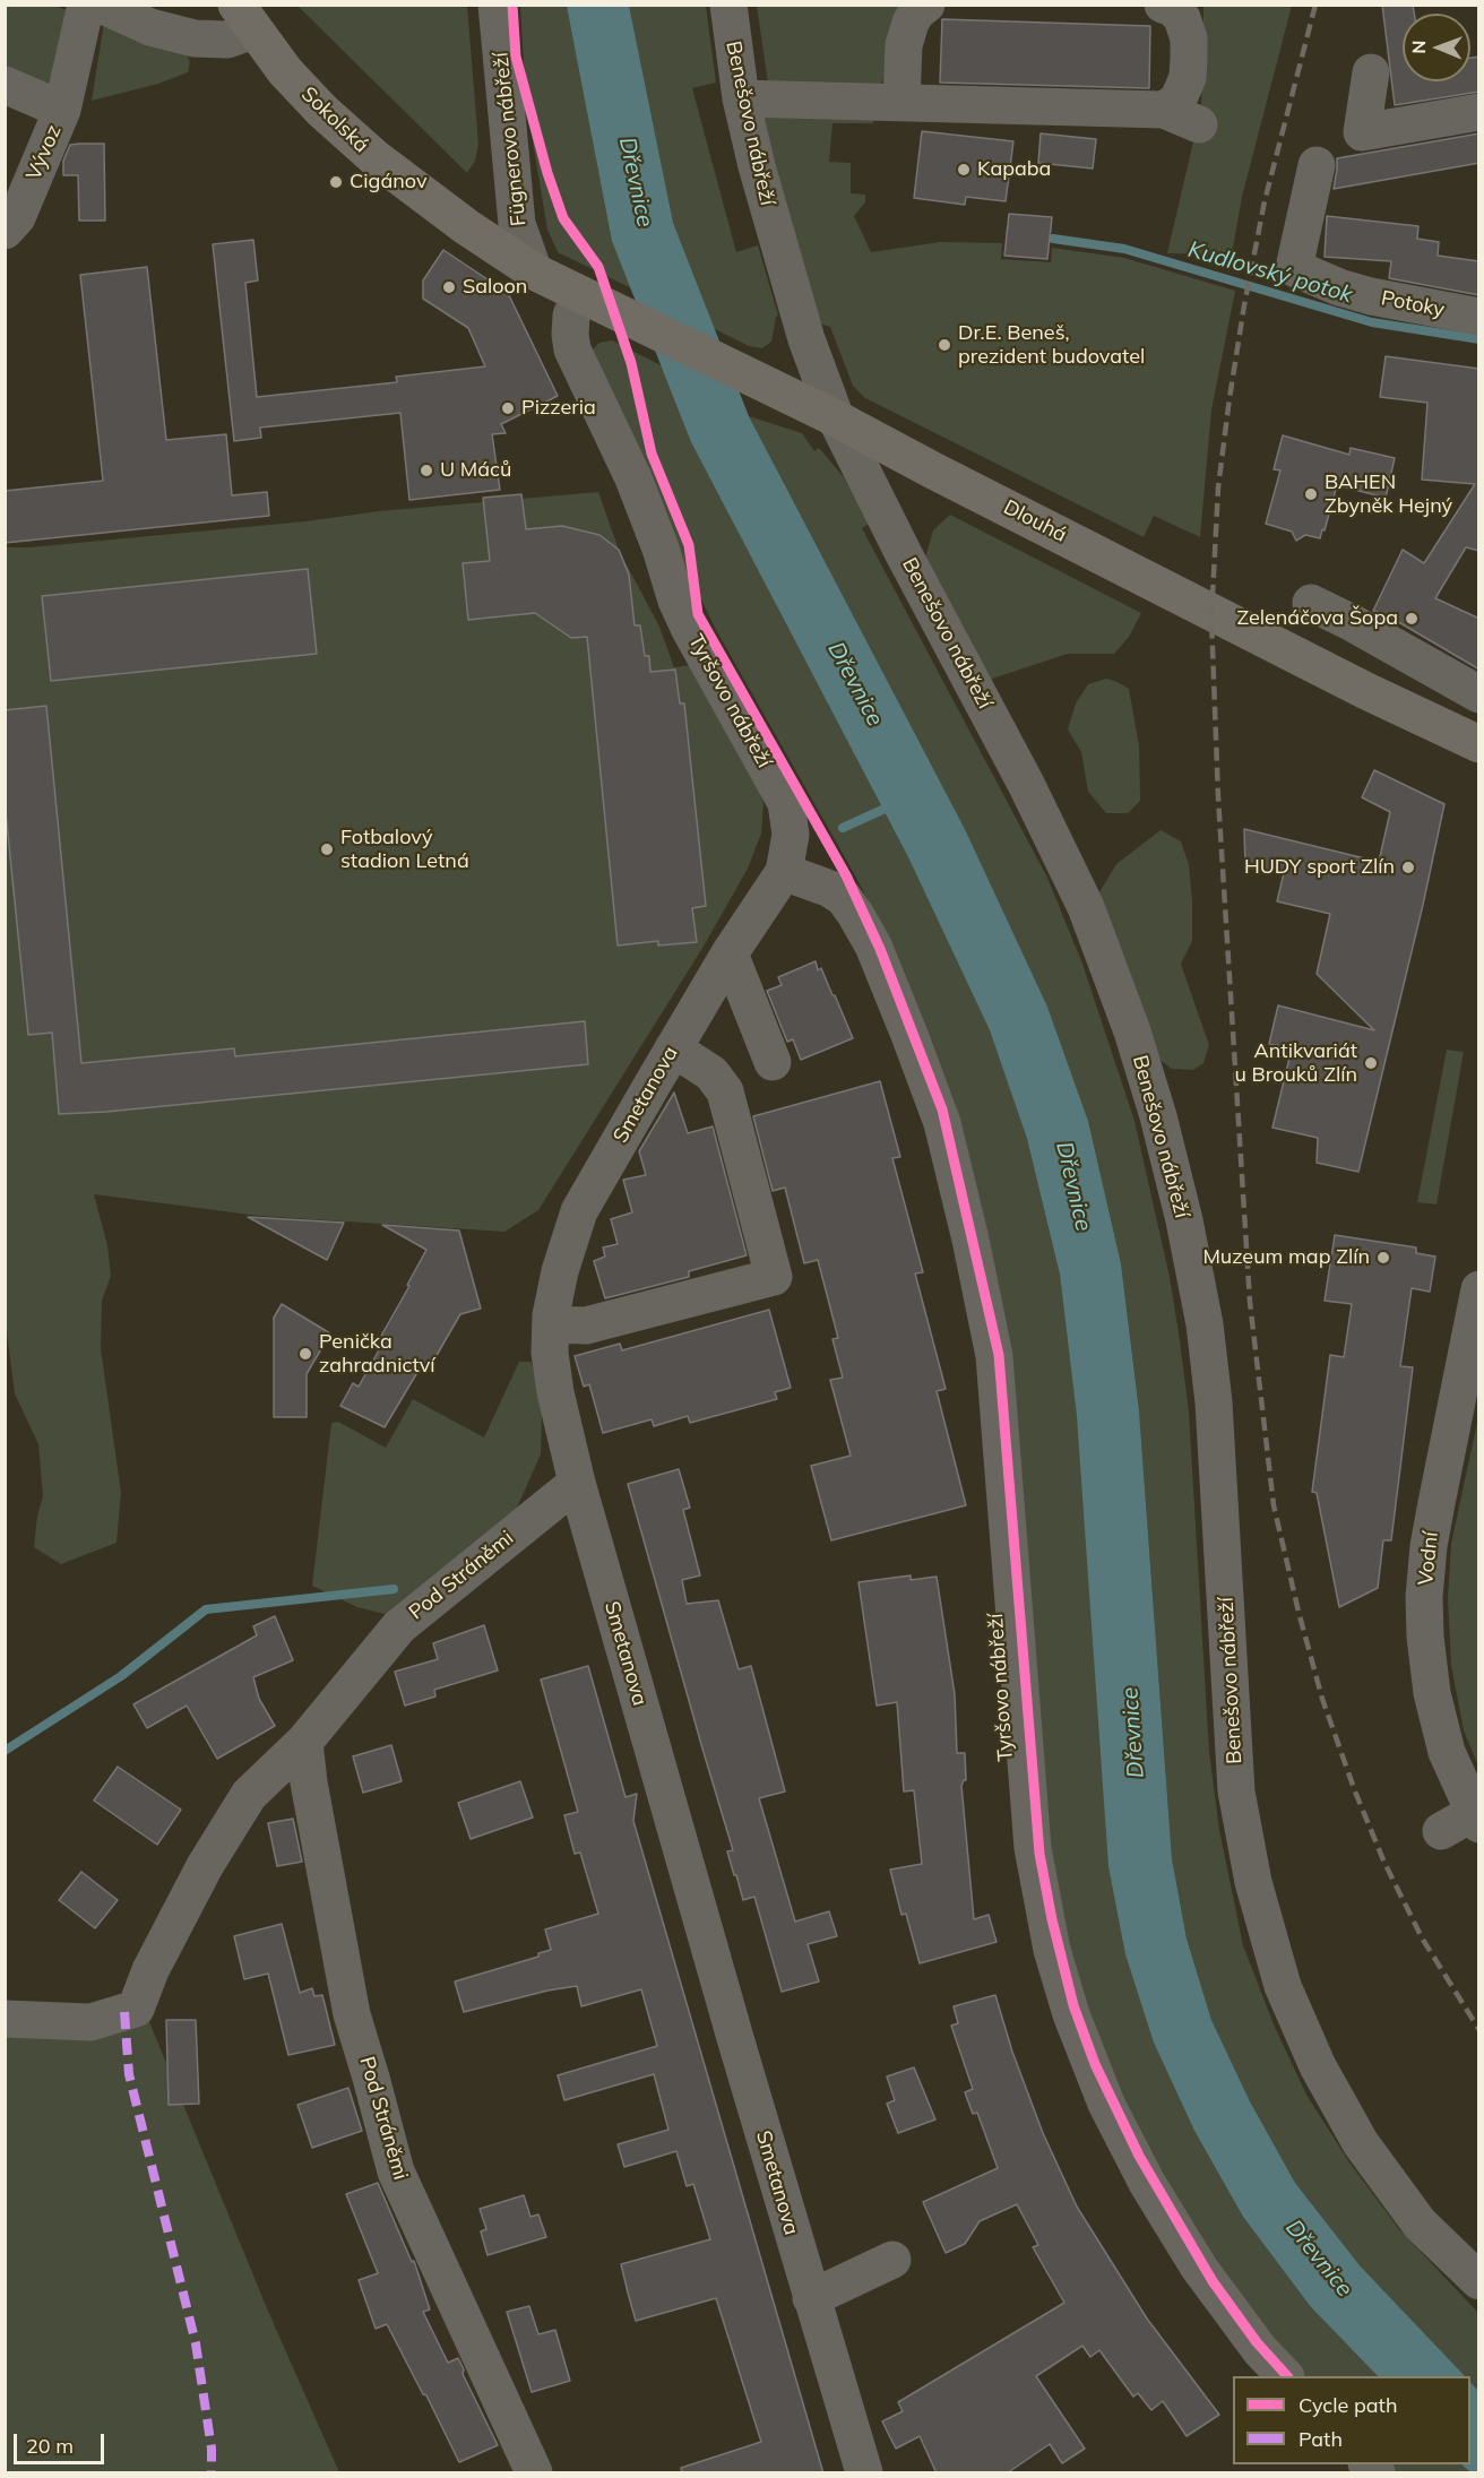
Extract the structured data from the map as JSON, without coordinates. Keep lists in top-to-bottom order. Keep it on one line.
{"streets":{"main road":["Sokolská","Dlouhá"],"street":["Benešovo nábřeží","Fügnerovo nábřeží","Vývoz","Potoky","Tyršovo nábřeží","Smetanova","Vodní","Pod Stráněmi"]},"crossings":[["Sokolská","Fügnerovo nábřeží"],["Sokolská","Dlouhá"],["Sokolská","Tyršovo nábřeží"],["Benešovo nábřeží","Dlouhá"],["Dlouhá","Tyršovo nábřeží"],["Tyršovo nábřeží","Smetanova"],["Smetanova","Pod Stráněmi"]],"water":["Dřevnice","Kudlovský potok"],"places":["Kapaba","Cigánov","Saloon","Dr.E. Beneš, prezident budovatel","Pizzeria","U Máců","BAHEN Zbyněk Hejný","Zelenáčova Šopa","Fotbalový stadion Letná","HUDY sport Zlín","Antikvariát u Brouků Zlín","Muzeum map Zlín","Penička zahradnictví"],"legend":["Cycle path","Path"],"scale_bar":"20 m","north":"left"}
